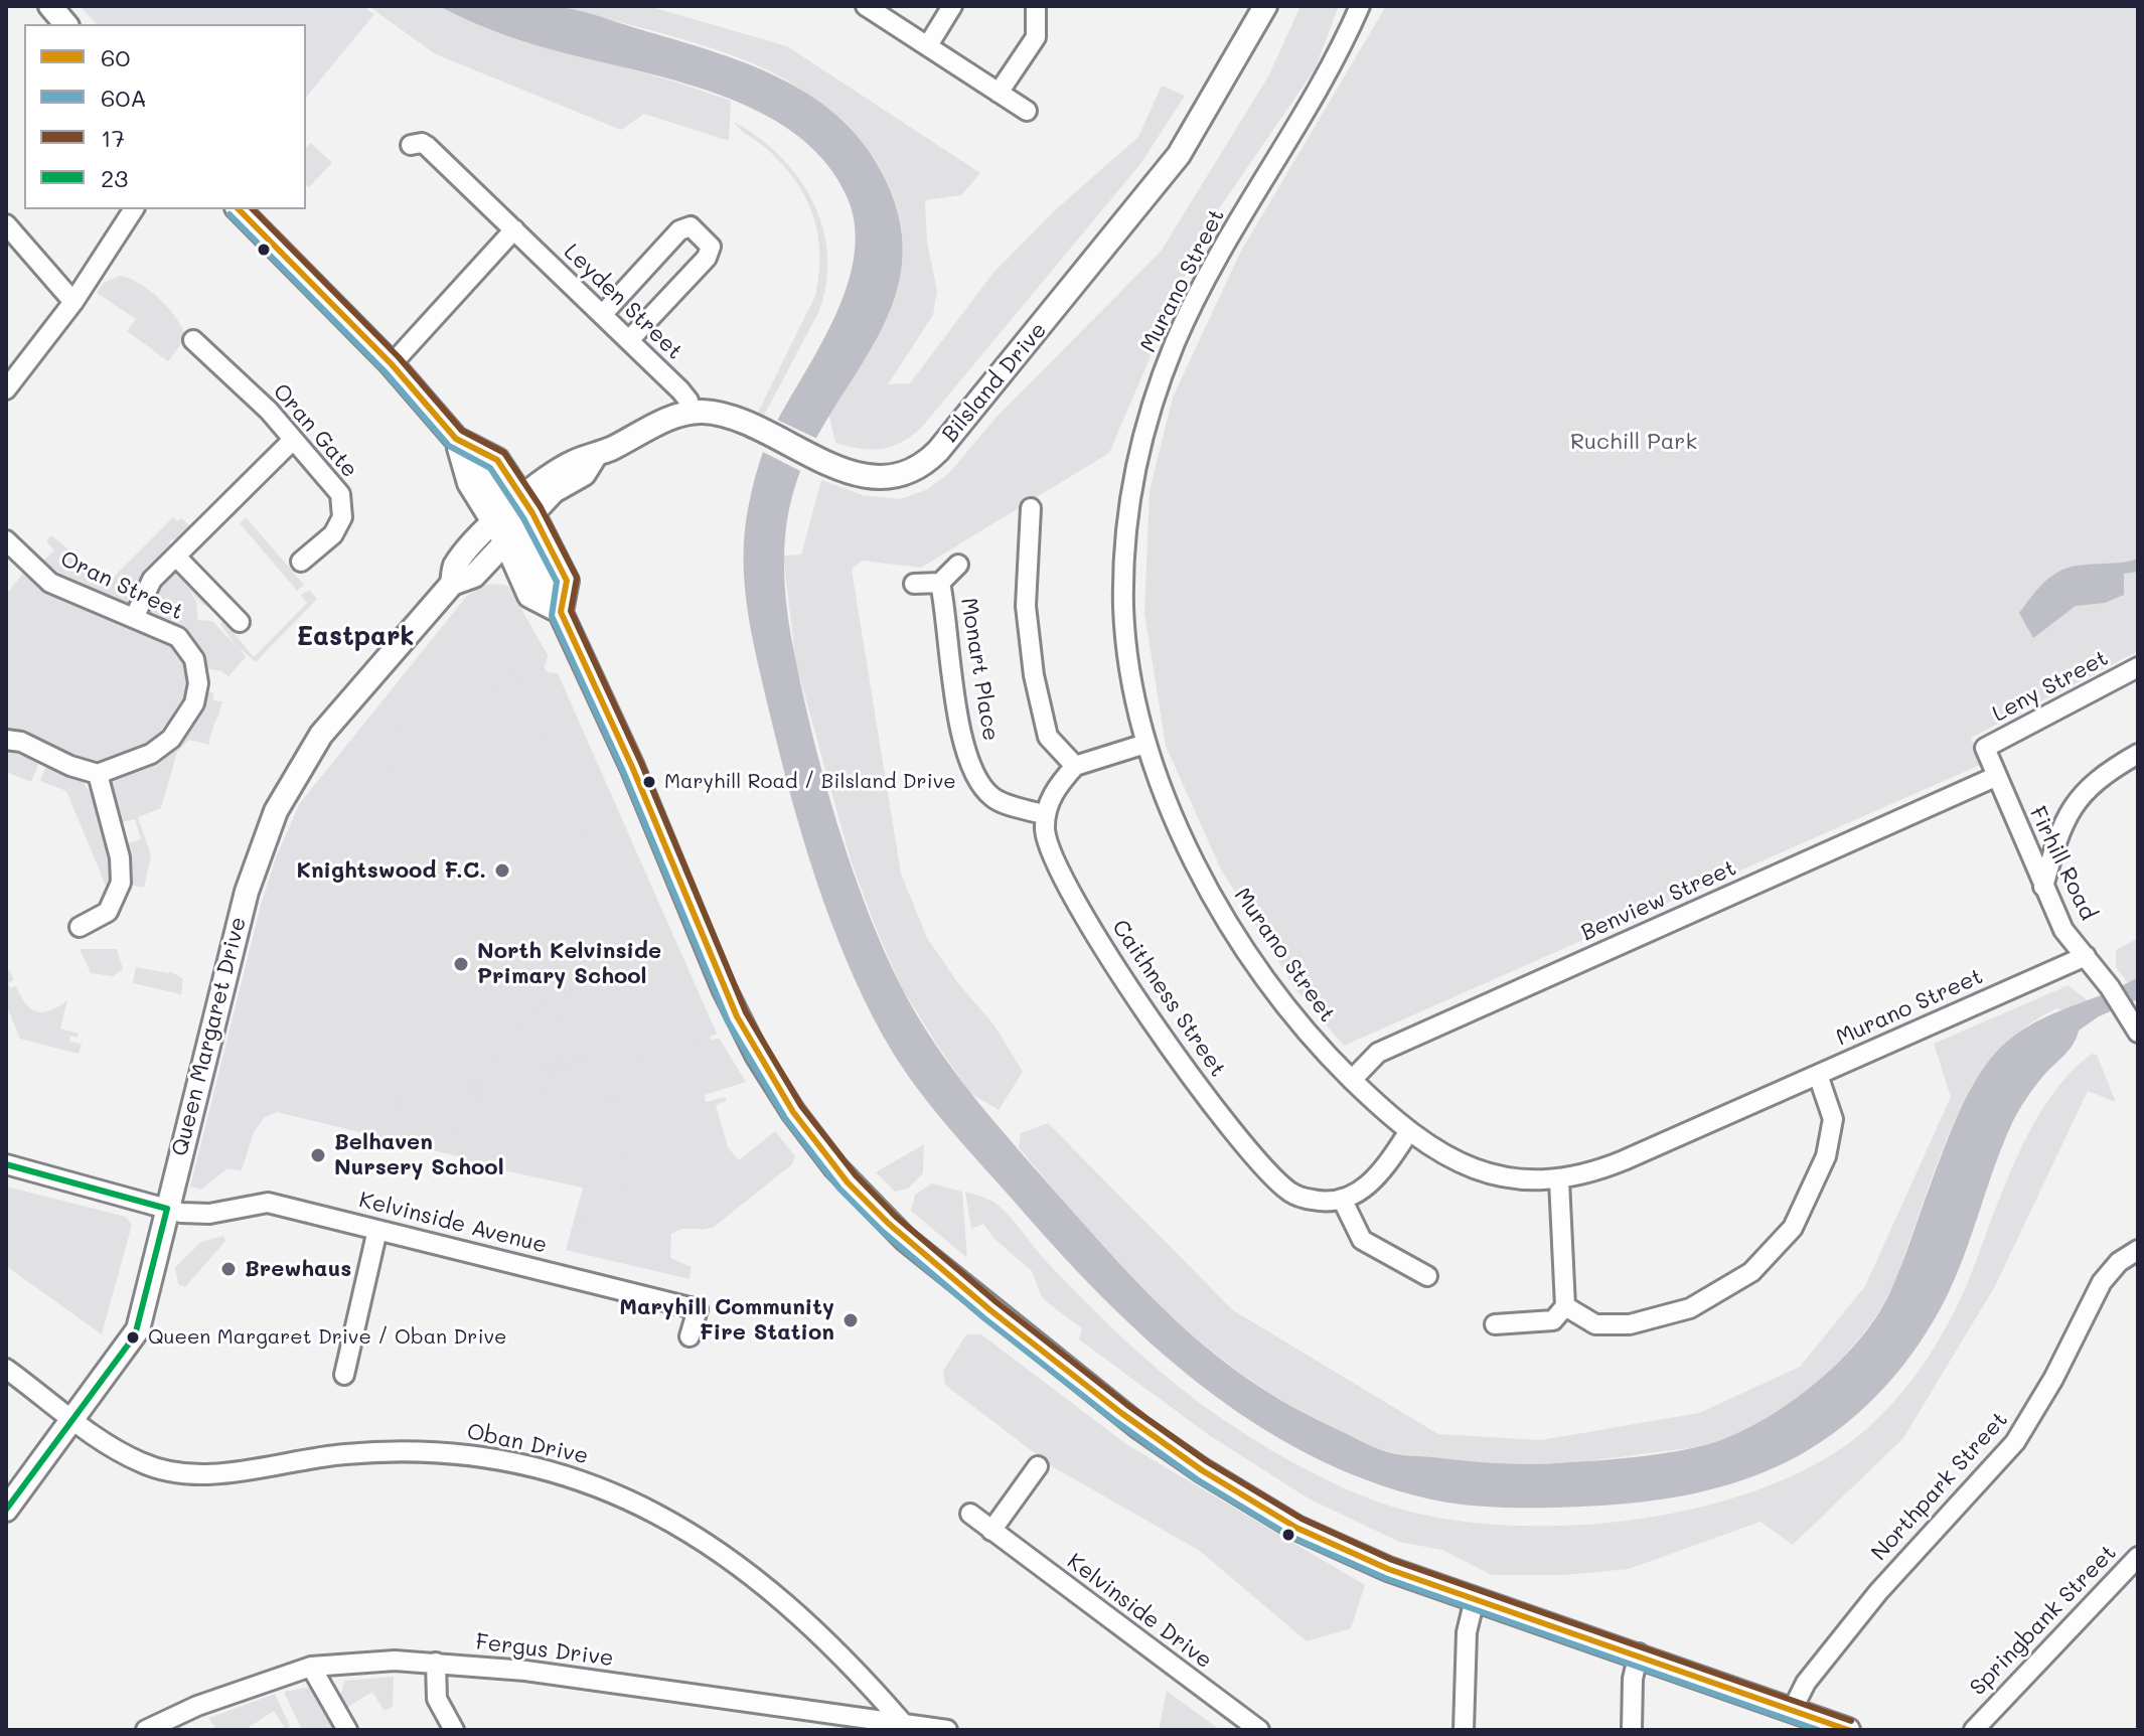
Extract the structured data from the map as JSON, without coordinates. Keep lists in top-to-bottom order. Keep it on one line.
{"streets":{"main road":["Bilsland Drive","Queen Margaret Drive"],"street":["Murano Street","Leyden Street","Oran Gate","Oran Street","Monart Place","Leny Street","Firhill Road","Benview Street","Caithness Street","Kelvinside Avenue","Oban Drive","Northpark Street","Kelvinside Drive","Springbank Street","Fergus Drive"]},"crossings":[["Murano Street","Firhill Road"],["Murano Street","Benview Street"],["Leyden Street","Bilsland Drive"],["Monart Place","Caithness Street"],["Leny Street","Firhill Road"],["Firhill Road","Benview Street"],["Queen Margaret Drive","Kelvinside Avenue"],["Queen Margaret Drive","Oban Drive"],["Oban Drive","Fergus Drive"]],"districts":["Eastpark"],"parks":["Ruchill Park"],"places":["Maryhill Road / Bilsland Drive","Knightswood F.C.","North Kelvinside Primary School","Belhaven Nursery School","Brewhaus","Maryhill Community Fire Station","Queen Margaret Drive / Oban Drive"],"lines":["transit line 60","transit line 17","transit line 60A","transit line 23"],"legend":["60","60A","17","23"]}
